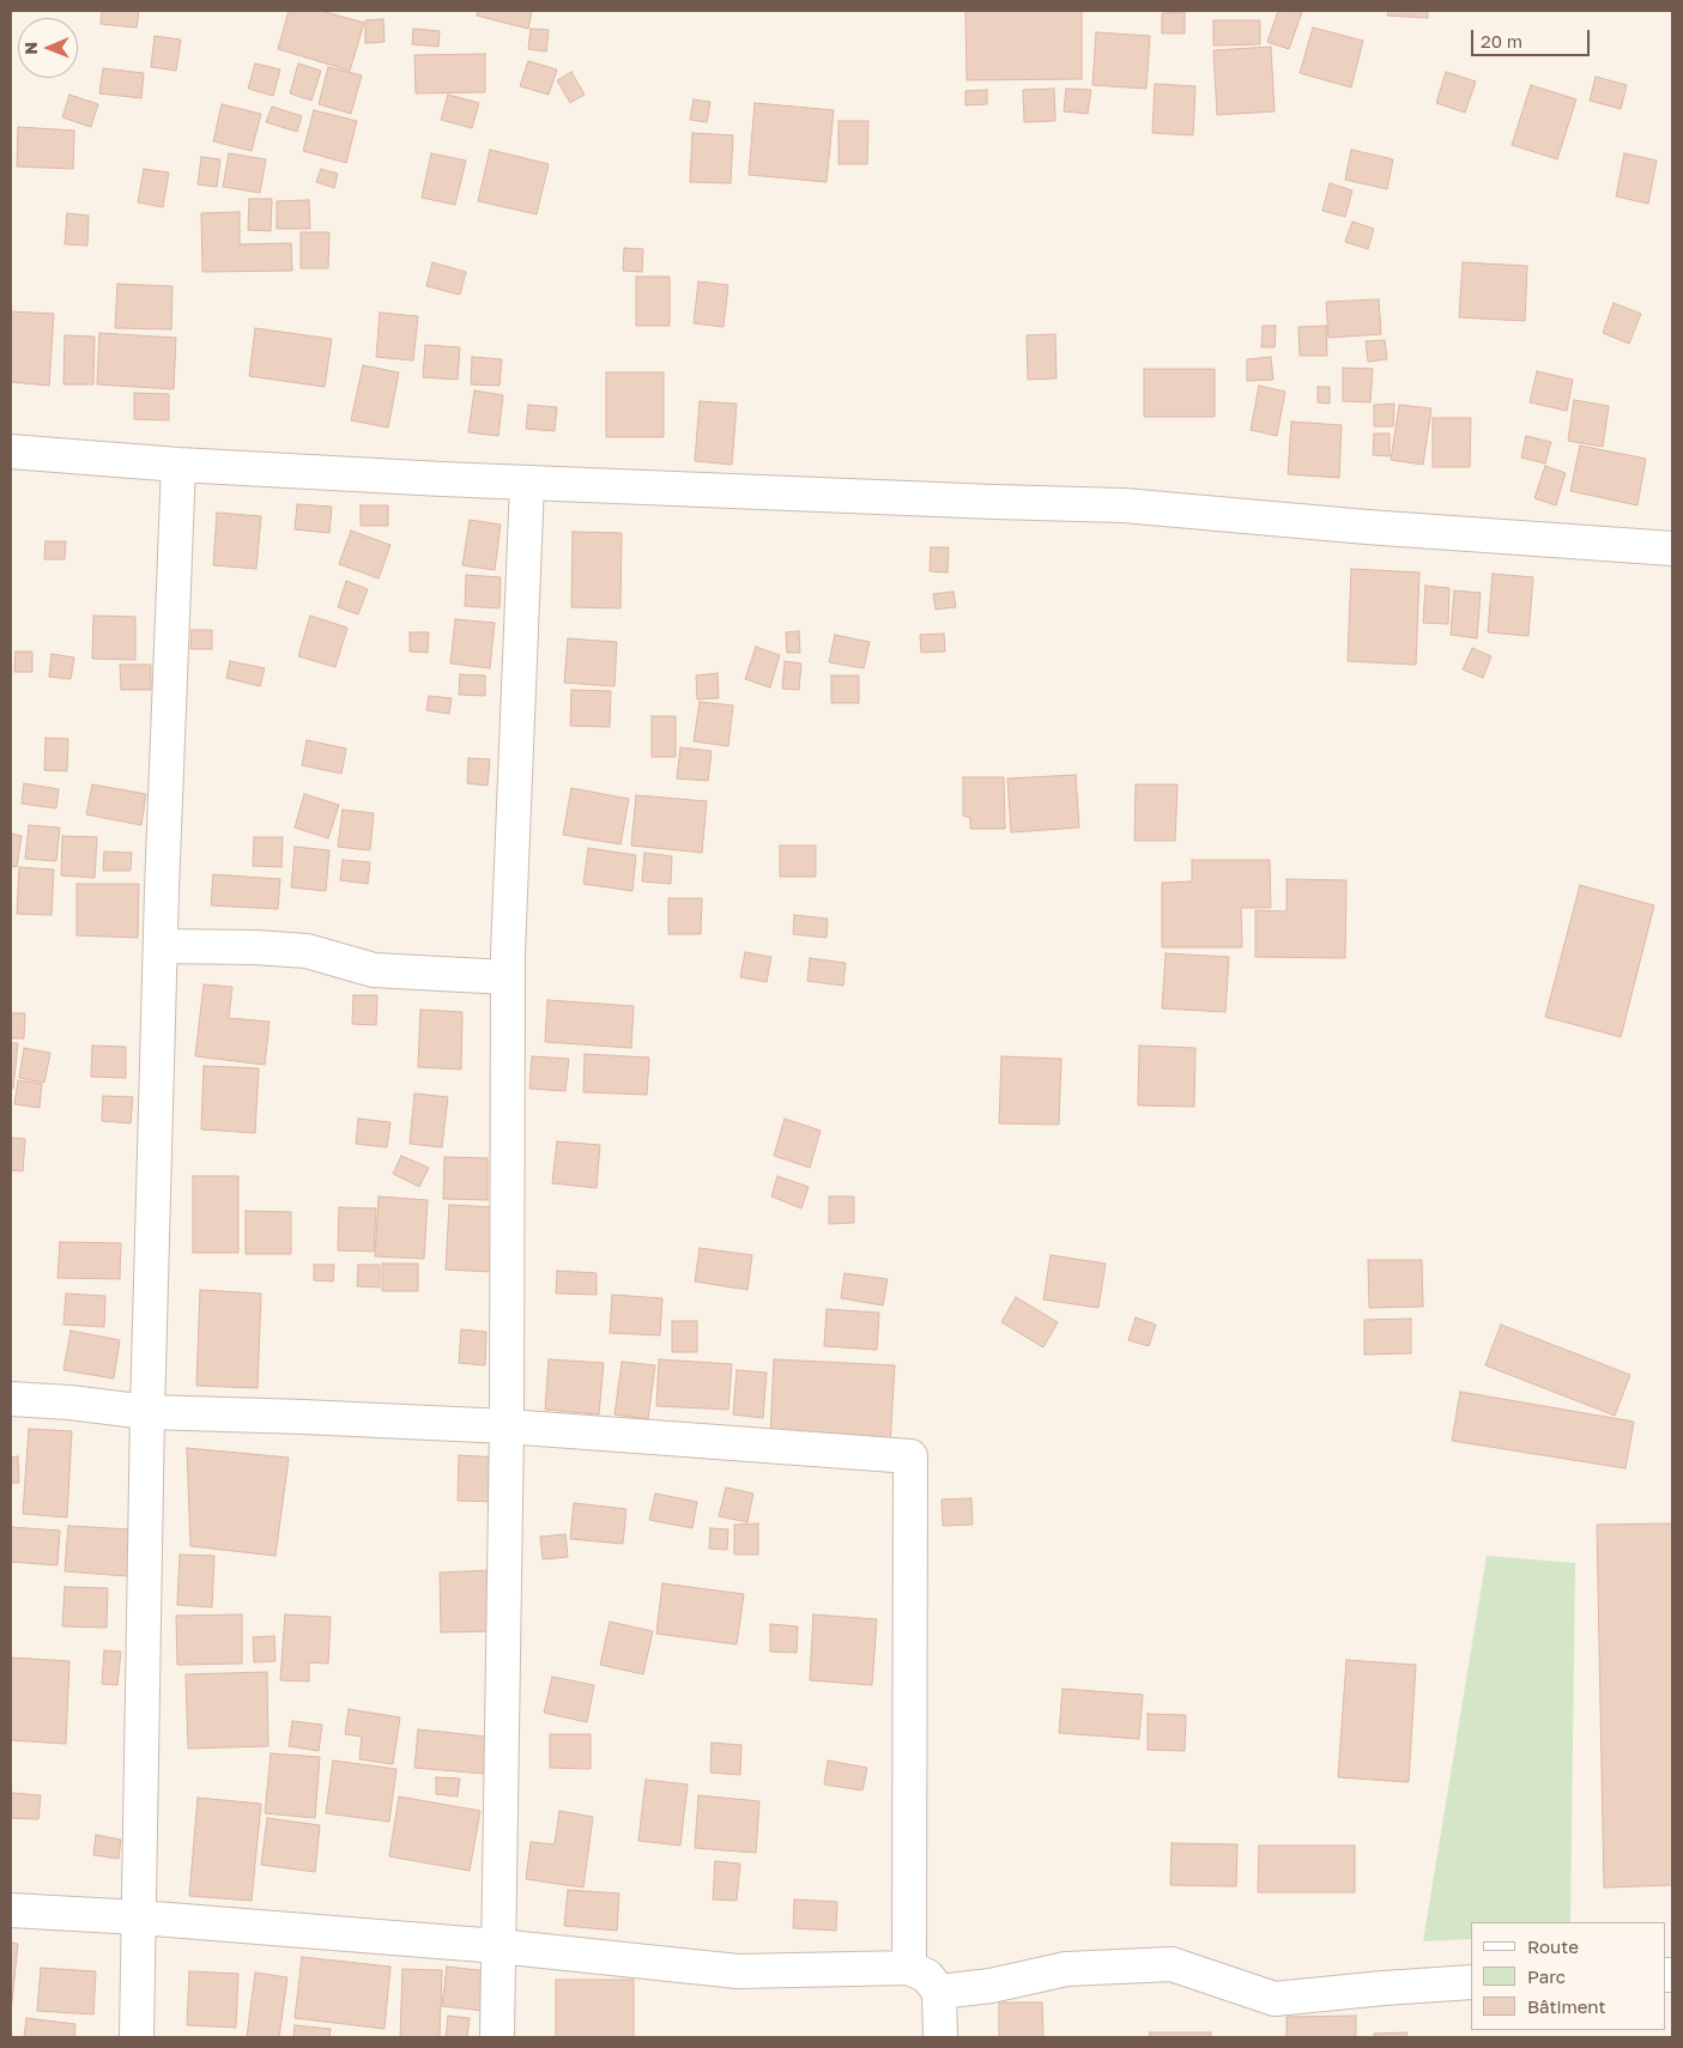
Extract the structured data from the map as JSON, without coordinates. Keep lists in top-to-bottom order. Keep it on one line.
{"legend":["Route","Parc","Bâtiment"],"scale_bar":"20 m","north":"left"}
